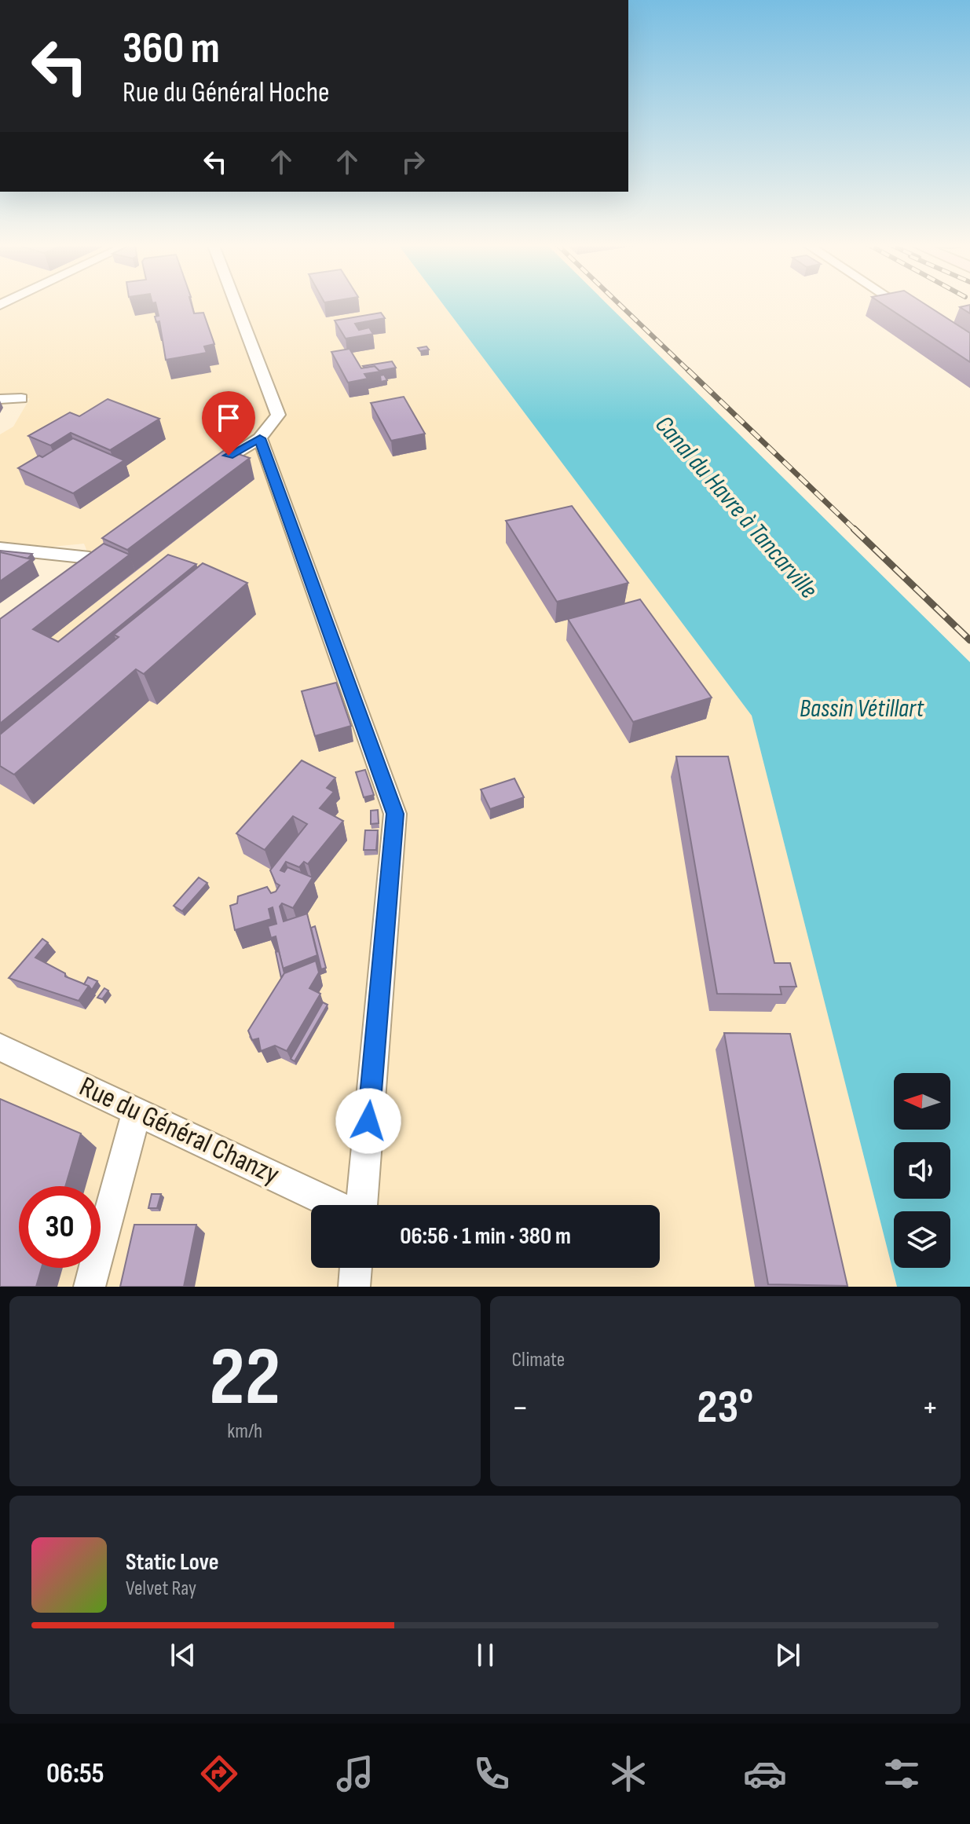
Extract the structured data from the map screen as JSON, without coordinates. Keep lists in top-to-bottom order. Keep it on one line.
{"streets":{"street":["Rue du Général Chanzy"]},"water":["Canal du Havre à Tancarville","Bassin Vétillart"],"north":"left","page":{"turn":["360 m","Rue du Général Hoche"],"limit":"30","trip":"06:56 · 1 min · 380 m","tile":[["22","km/h"],"Climate"],"heat":["−","23°","+"],"song":["Static Love","Velvet Ray"],"tabs":"06:55"}}
